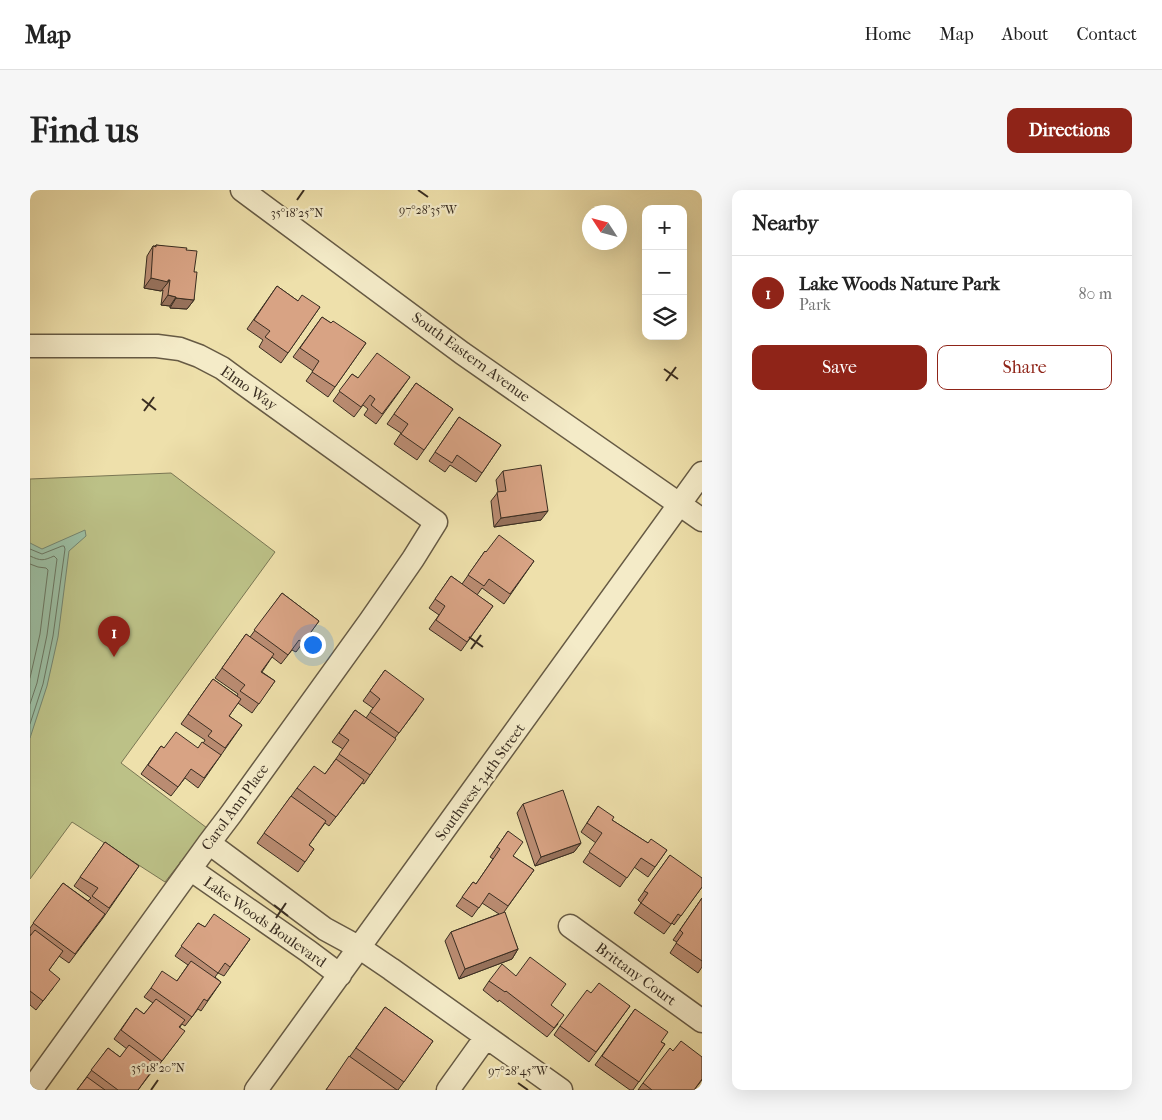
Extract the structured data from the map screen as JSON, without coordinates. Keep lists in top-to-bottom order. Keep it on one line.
{"streets":{"street":["South Eastern Avenue","Elmo Way","Southwest 34th Street","Carol Ann Place","Lake Woods Boulevard","Brittany Court"]},"crossings":[["South Eastern Avenue","Southwest 34th Street"],["Elmo Way","Carol Ann Place"],["Southwest 34th Street","Lake Woods Boulevard"],["Carol Ann Place","Lake Woods Boulevard"]],"north":"top left","page":{"header":"Map","nav":["Home","Map","About","Contact"],"buttons":["Directions",["Save","Share"]],"title":"Find us","heading":"Nearby","map_buttons":["+","−"],"list":[{"mark":"1","name":"Lake Woods Nature Park","note":"Park","value":"80 m"}],"pins":"1"},"coordinates":["97°28'35\"W","35°18'25\"N","35°18'20\"N","97°28'45\"W"]}
